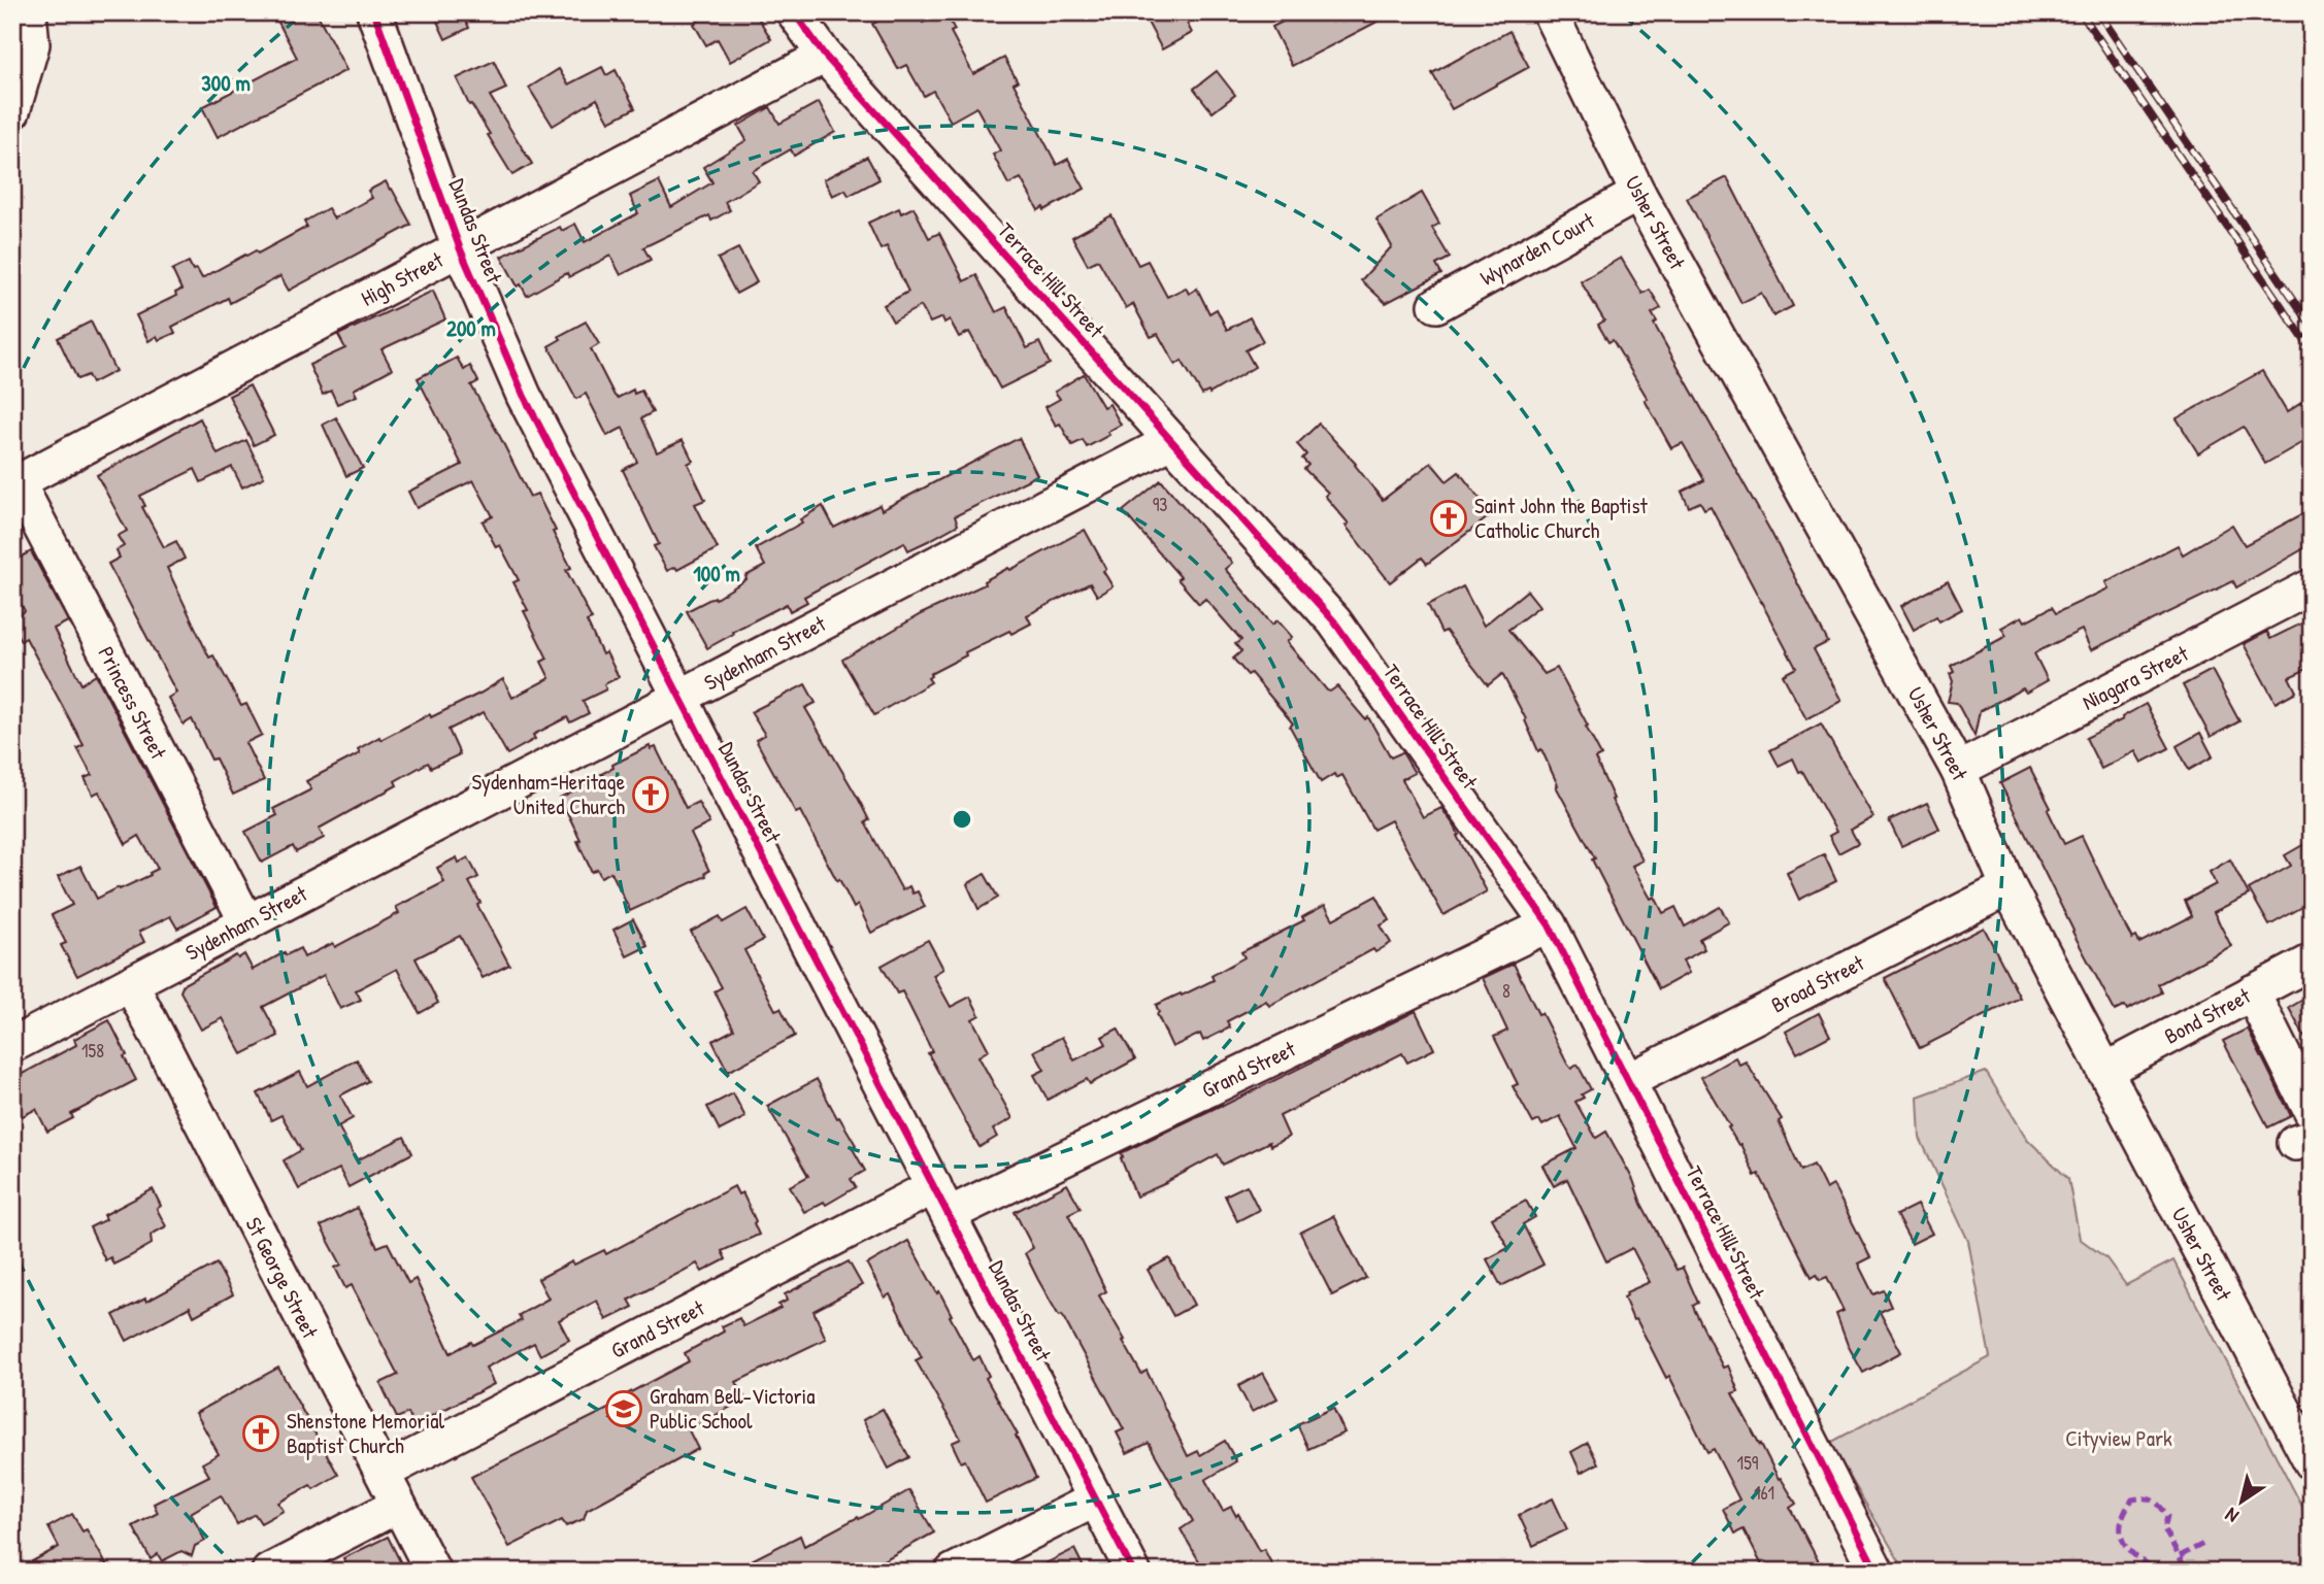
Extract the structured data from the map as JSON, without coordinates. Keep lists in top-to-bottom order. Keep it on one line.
{"streets":{"street":["Usher Street","Dundas Street","Wynarden Court","High Street","Terrace Hill Street","Sydenham Street","Niagara Street","Princess Street","Broad Street","Bond Street","Grand Street","St George Street"]},"crossings":[["Usher Street","Wynarden Court"],["Usher Street","Niagara Street"],["Usher Street","Broad Street"],["Usher Street","Bond Street"],["Dundas Street","High Street"],["Dundas Street","Sydenham Street"],["Dundas Street","Grand Street"],["High Street","Terrace Hill Street"],["High Street","Princess Street"],["Terrace Hill Street","Sydenham Street"],["Terrace Hill Street","Broad Street"],["Terrace Hill Street","Grand Street"],["Sydenham Street","Princess Street"],["Sydenham Street","St George Street"],["Grand Street","St George Street"]],"parks":["Cityview Park"],"places":{"church":["Saint John the Baptist Catholic Church","Sydenham-Heritage United Church","Shenstone Memorial Baptist Church"],"school or university":["Graham Bell-Victoria Public School"]},"house_numbers":["93","8","158","159","161"],"north":"bottom left","rings":["300 m","200 m","100 m"]}
